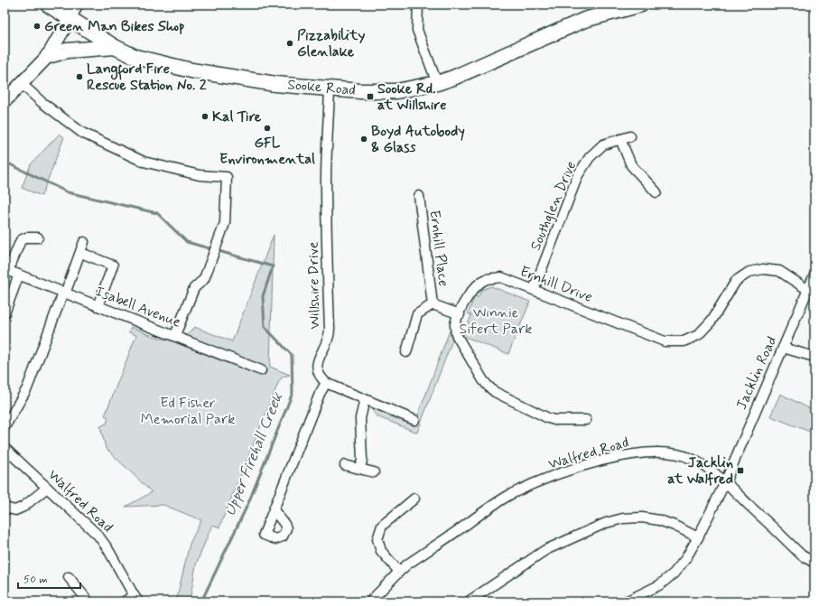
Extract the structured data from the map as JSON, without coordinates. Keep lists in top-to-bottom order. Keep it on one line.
{"streets":{"main road":["Sooke Road"],"street":["Southglen Drive","Ernhill Place","Ernhill Drive","Willshire Drive","Isabell Avenue","Jacklin Road","Walfred Road"]},"crossings":[["Sooke Road","Willshire Drive"],["Southglen Drive","Ernhill Drive"],["Ernhill Place","Ernhill Drive"],["Ernhill Drive","Jacklin Road"],["Jacklin Road","Walfred Road"]],"water":["Upper Firehall Creek"],"parks":["Winnie Sifert Park","Ed Fisher Memorial Park"],"places":{"other":["Green Man Bikes Shop","Pizzability Glenlake","Langford Fire Rescue Station No. 2","Kal Tire","GFL Environmental","Boyd Autobody & Glass"],"transit":["Sooke Rd. at Willshire","Jacklin at Walfred"]},"scale_bar":"50 m"}
